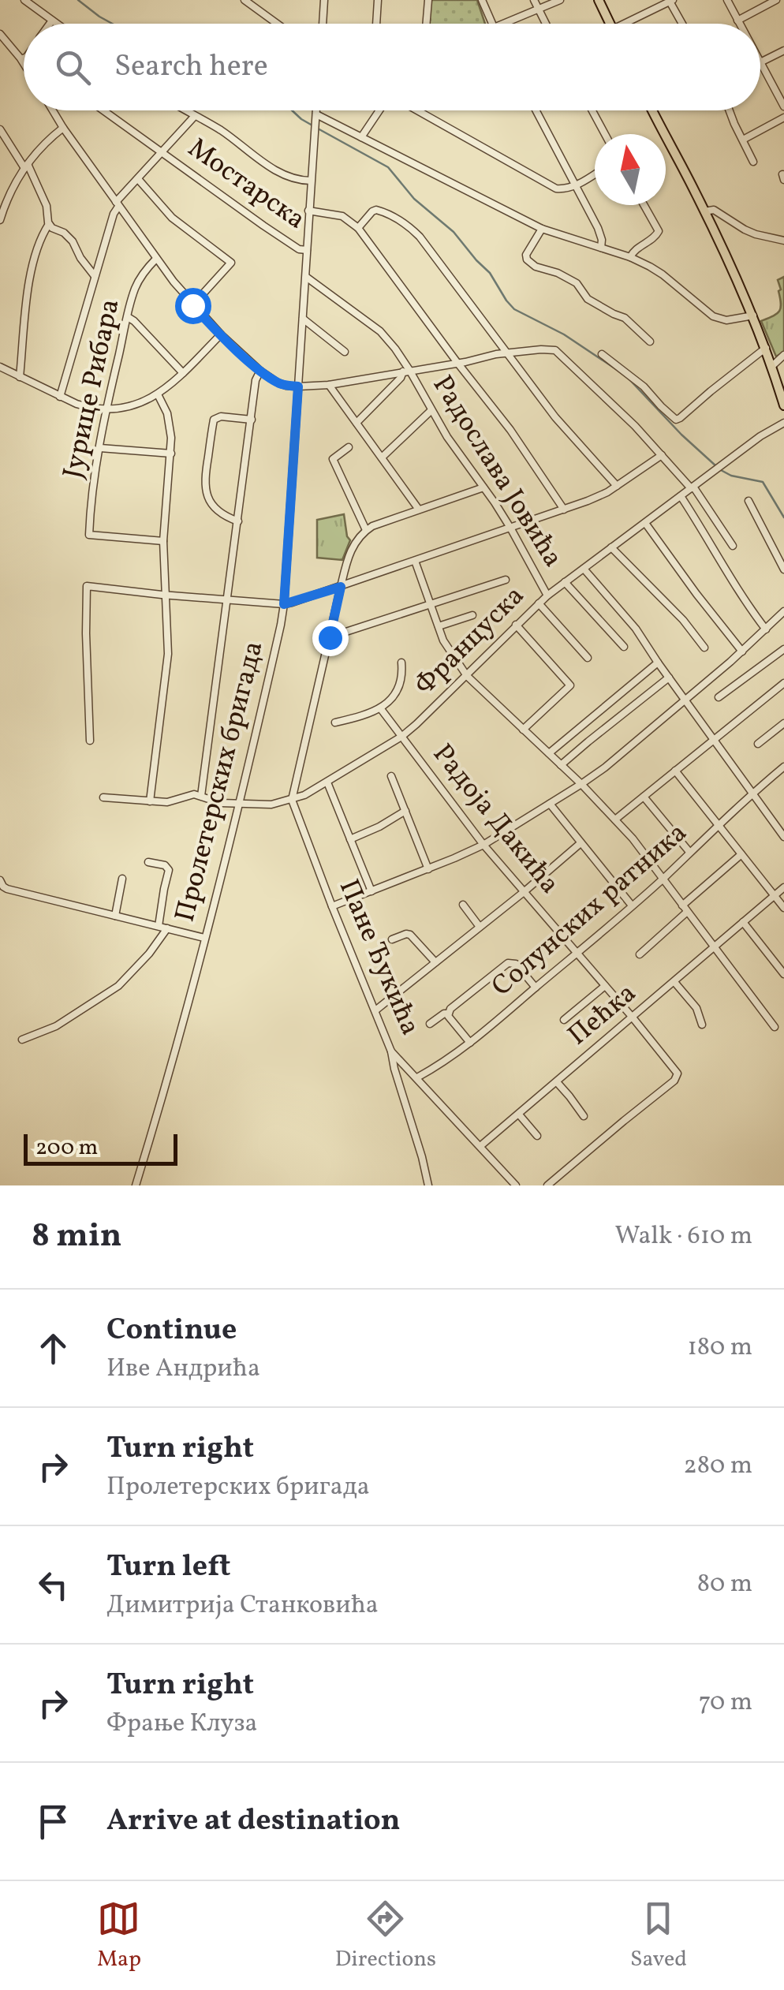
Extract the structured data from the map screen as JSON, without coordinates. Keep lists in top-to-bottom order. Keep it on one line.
{"streets":{"street":["Мостарска","Јурице Рибара","Радослава Јовића","Француска","Пролетерских бригада","Радоја Дакића","Солунских ратника","Пане Ђукића","Пећка"]},"crossings":[["Мостарска","Пролетерских бригада"],["Радослава Јовића","Француска"],["Радослава Јовића","Пролетерских бригада"],["Француска","Пролетерских бригада"],["Француска","Радоја Дакића"],["Француска","Пане Ђукића"],["Радоја Дакића","Солунских ратника"],["Радоја Дакића","Пећка"],["Солунских ратника","Пане Ђукића"],["Пане Ђукића","Пећка"]],"scale_bar":"200 m","north":"top","page":{"search":"Search here","scale":"200 m","heading":["8 min","Walk · 610 m"],"list":[["Continue","Иве Андрића","180 m"],["Turn right","Пролетерских бригада","280 m"],["Turn left","Димитрија Станковића","80 m"],["Turn right","Фрање Клуза","70 m"],"Arrive at destination"],"nav":["Map","Directions","Saved"]}}
